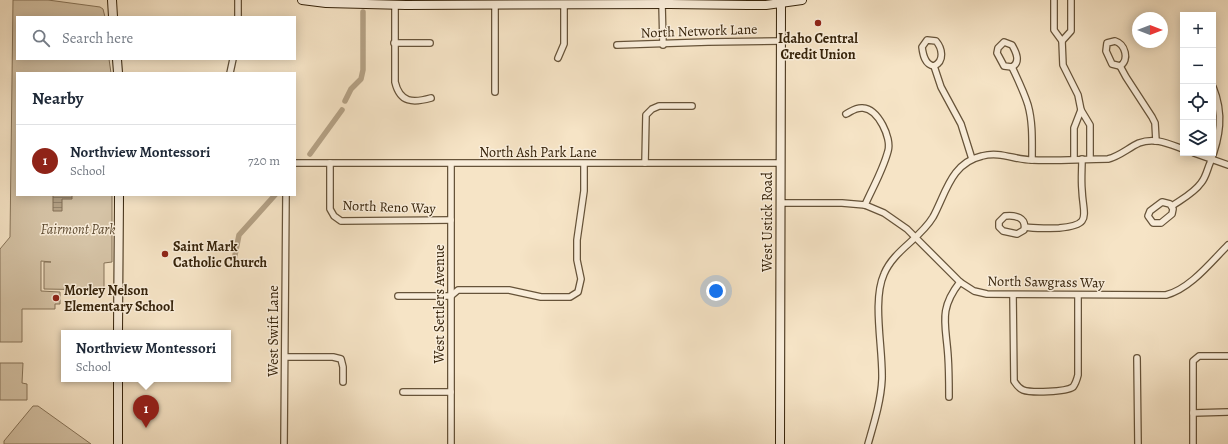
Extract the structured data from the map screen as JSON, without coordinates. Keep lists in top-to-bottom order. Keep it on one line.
{"streets":{"main road":["West Ustick Road"],"street":["North Network Lane","North Ash Park Lane","North Reno Way","North Sawgrass Way","West Settlers Avenue","West Swift Lane"]},"crossings":[["North Network Lane","West Ustick Road"],["North Ash Park Lane","North Reno Way"],["North Ash Park Lane","West Ustick Road"],["North Ash Park Lane","West Settlers Avenue"],["North Reno Way","West Settlers Avenue"],["West Ustick Road","North Sawgrass Way"]],"parks":["Fairmont Park"],"places":["Idaho Central Credit Union","Saint Mark Catholic Church","Morley Nelson Elementary School"],"north":"right","page":{"map_buttons":["+","−"],"search":"Search here","heading":"Nearby","list":[{"mark":"1","name":"Northview Montessori","note":"School","value":"720 m"}],"popup":["Northview Montessori","School"],"pins":"1"}}
